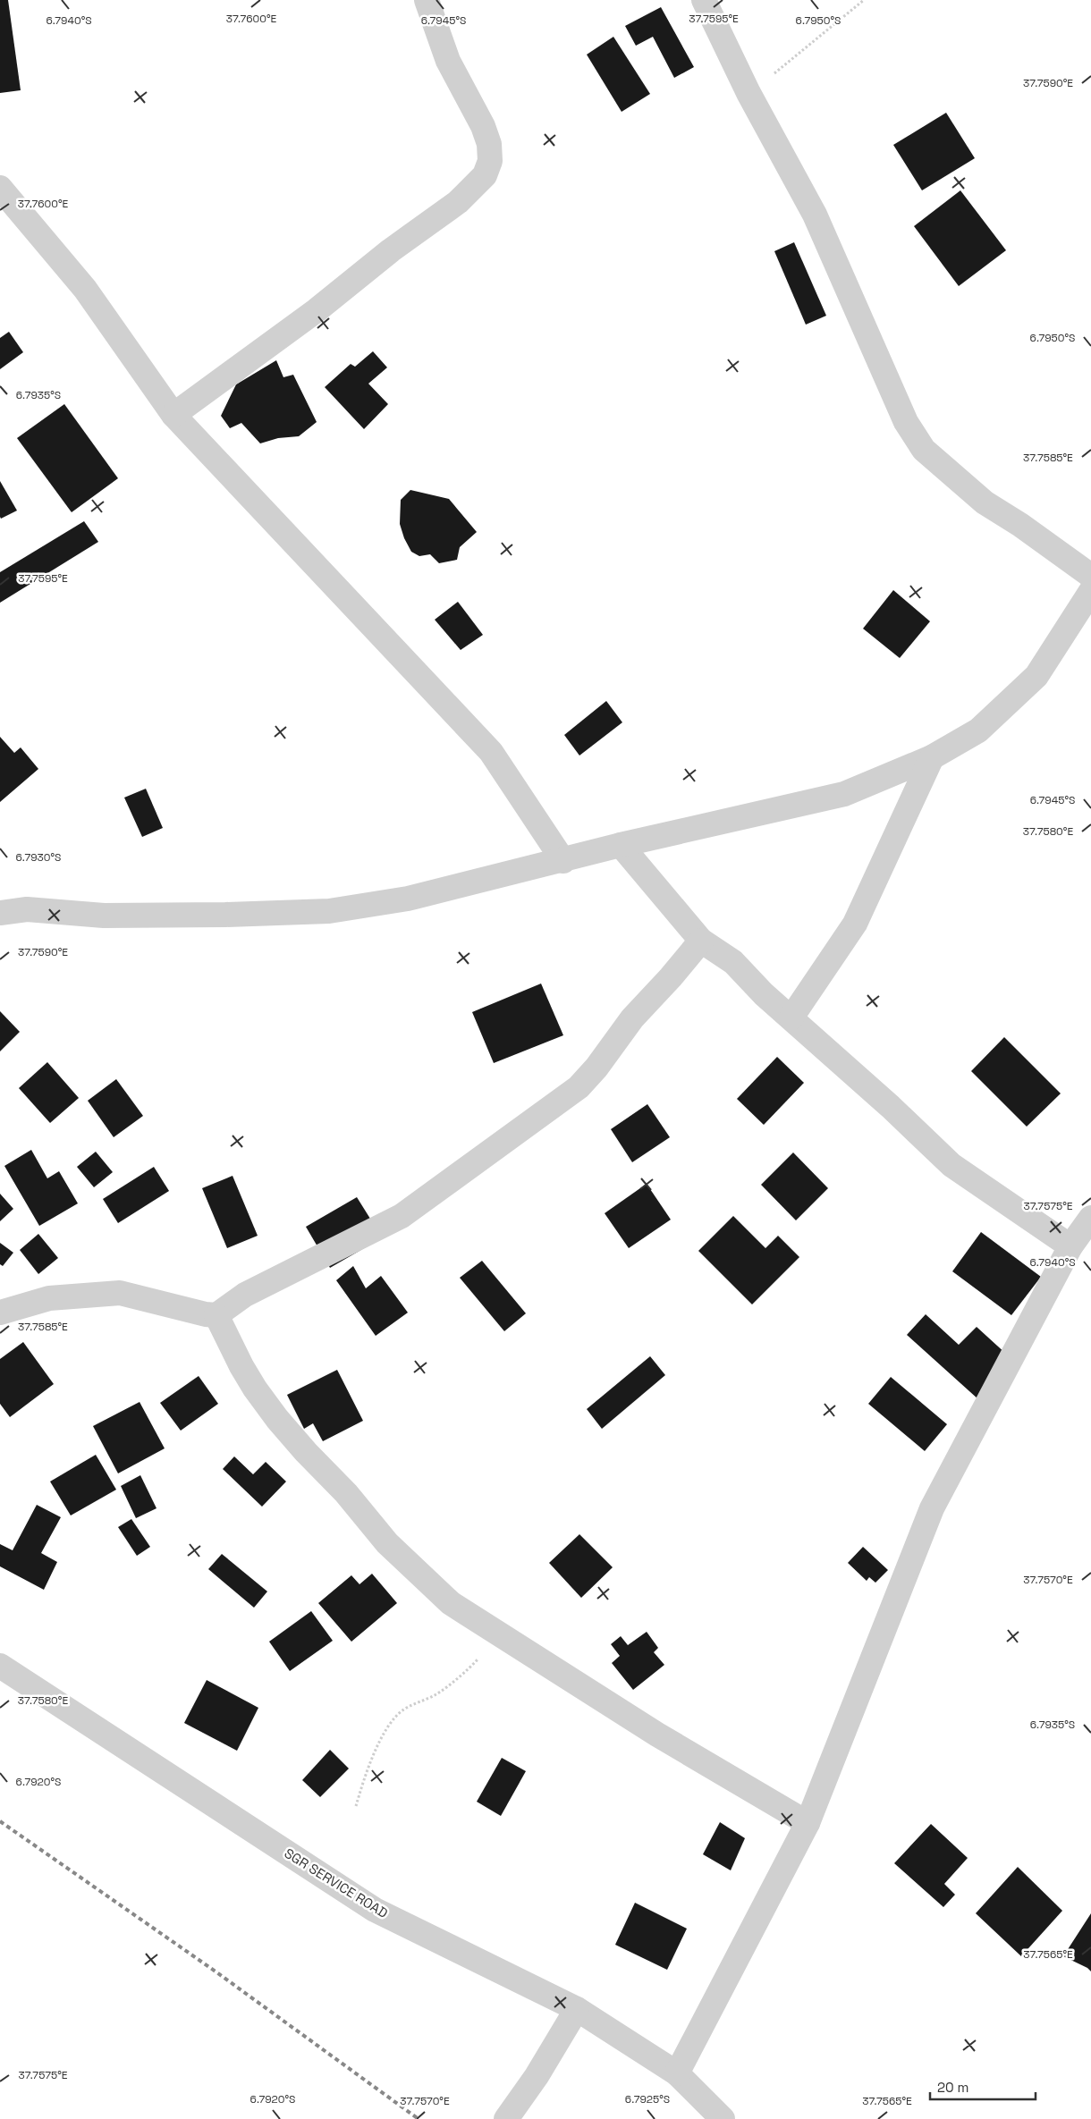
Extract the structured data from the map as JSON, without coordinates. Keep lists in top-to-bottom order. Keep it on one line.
{"streets":{"street":["SGR SERVICE ROAD"]},"scale_bar":"20 m","coordinates":["37.7600°E","37.7595°E","6.7940°S","6.7945°S","6.7950°S","37.7590°E","6.7935°S","37.7585°E","37.7580°E","6.7930°S","37.7575°E","37.7570°E","6.7920°S","37.7565°E","6.7925°S"]}
